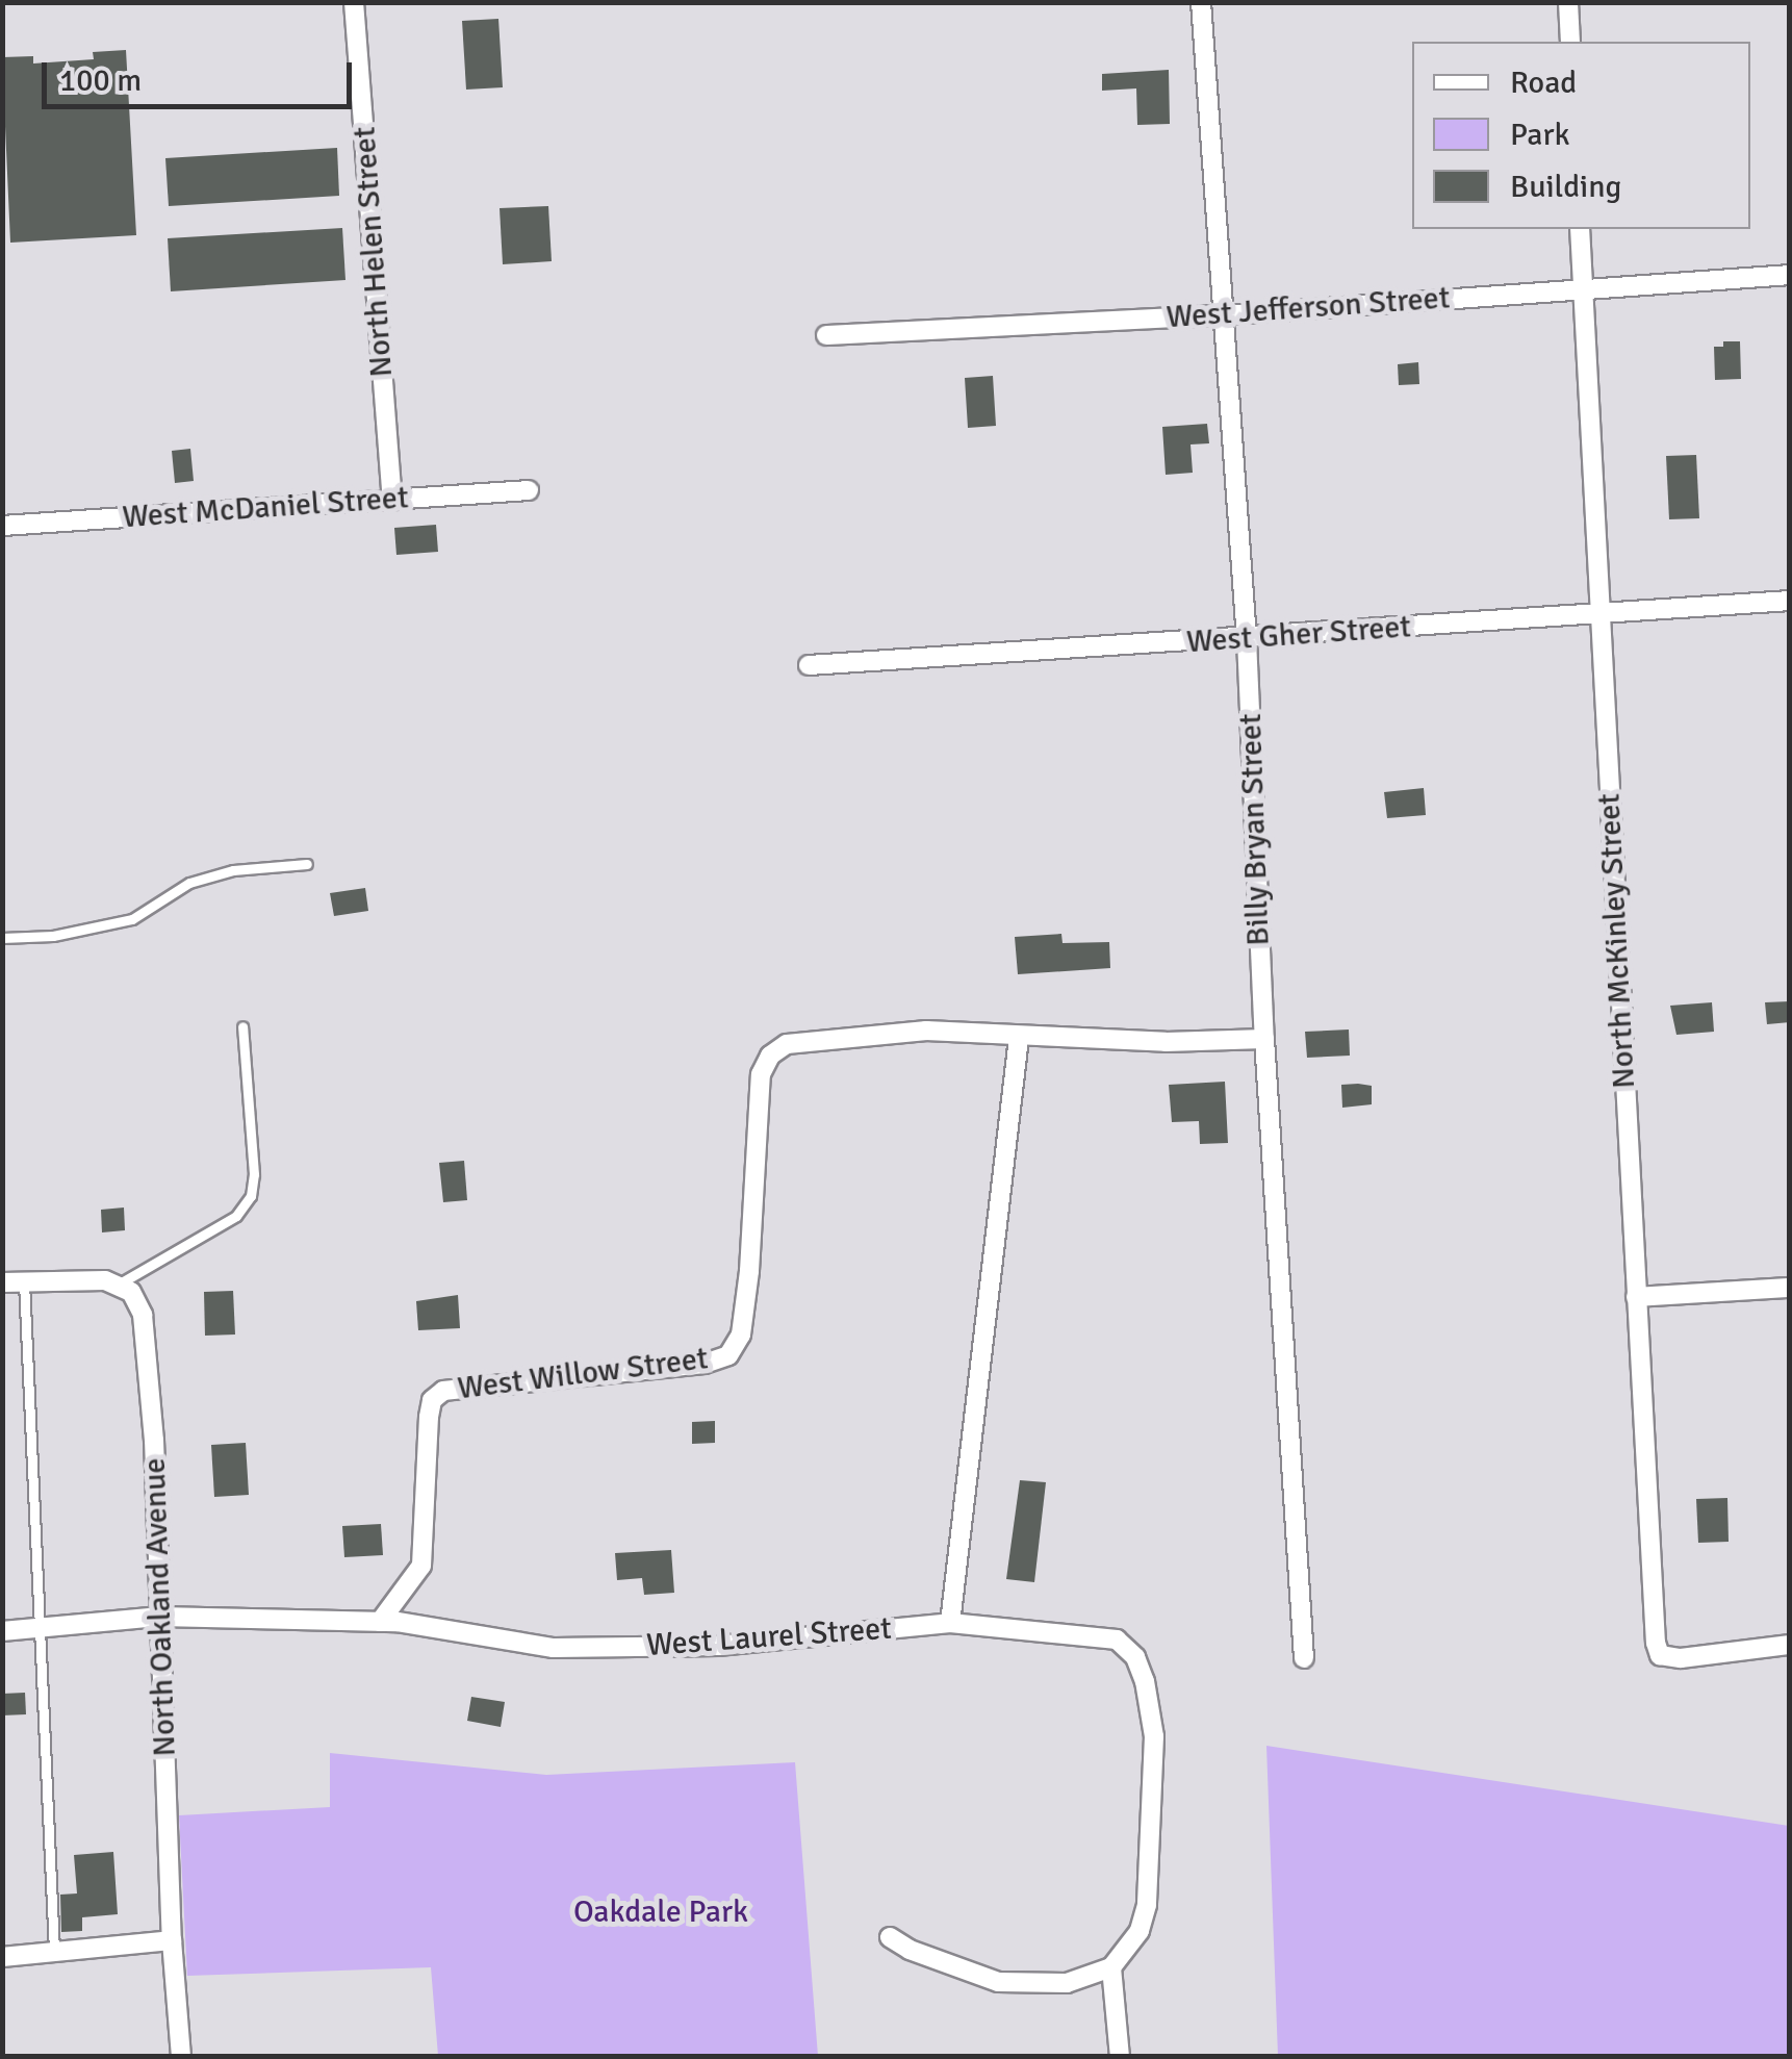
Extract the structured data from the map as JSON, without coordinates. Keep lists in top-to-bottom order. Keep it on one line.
{"streets":{"street":["North Helen Street","West Jefferson Street","West McDaniel Street","West Gher Street","Billy Bryan Street","North McKinley Street","West Willow Street","North Oakland Avenue","West Laurel Street"]},"crossings":[["North Helen Street","West McDaniel Street"],["West Jefferson Street","Billy Bryan Street"],["West Jefferson Street","North McKinley Street"],["West Gher Street","Billy Bryan Street"],["West Gher Street","North McKinley Street"],["Billy Bryan Street","West Willow Street"],["West Willow Street","West Laurel Street"],["North Oakland Avenue","West Laurel Street"]],"parks":["Oakdale Park"],"legend":["Road","Park","Building"],"scale_bar":"100 m"}
